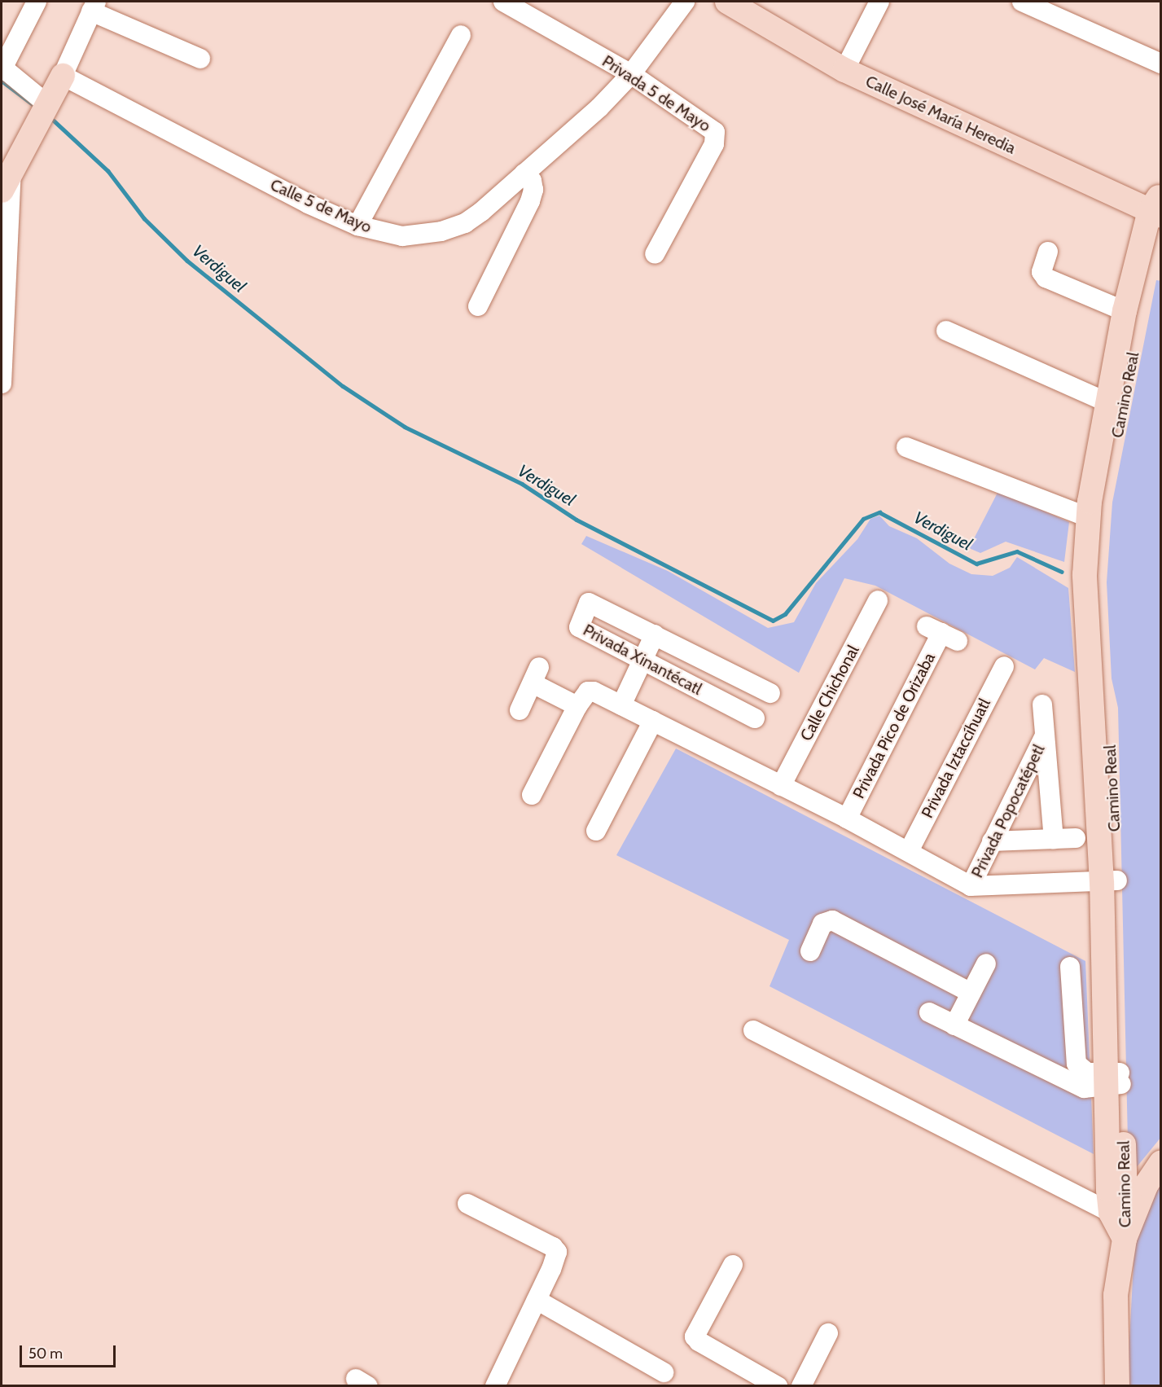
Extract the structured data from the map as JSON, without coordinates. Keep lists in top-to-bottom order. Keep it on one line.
{"streets":{"main road":["Calle José María Heredia","Camino Real"],"street":["Privada 5 de Mayo","Calle 5 de Mayo","Privada Xinantécatl","Calle Chichonal","Privada Pico de Orizaba","Privada Iztaccíhuatl","Privada Popocatépetl"]},"crossings":[["Privada 5 de Mayo","Calle 5 de Mayo"],["Calle José María Heredia","Camino Real"],["Camino Real","Privada Popocatépetl"]],"water":["Verdiguel"],"scale_bar":"50 m"}
